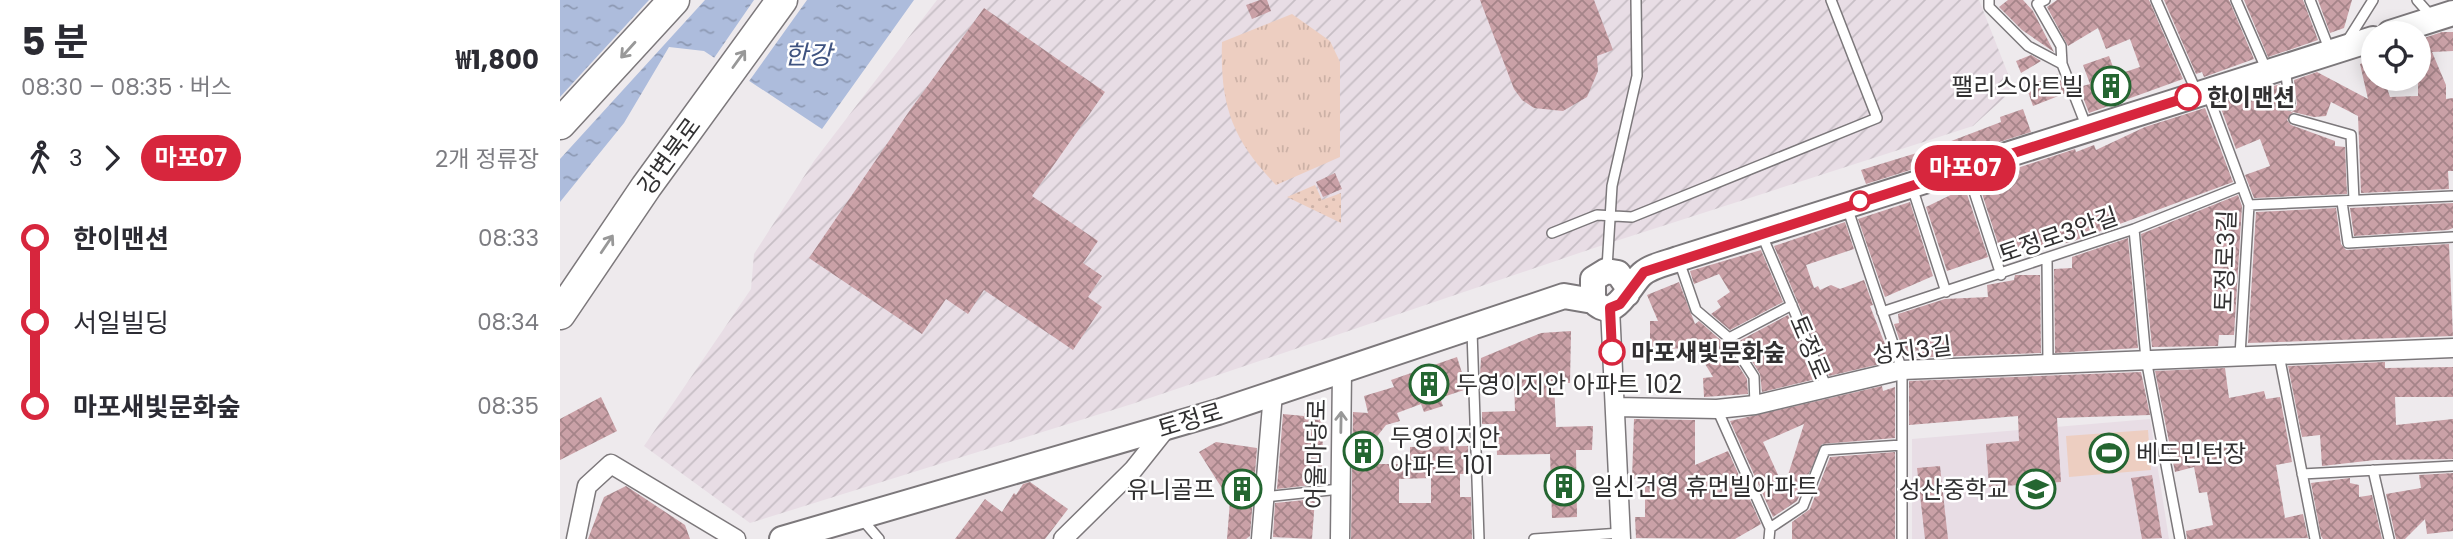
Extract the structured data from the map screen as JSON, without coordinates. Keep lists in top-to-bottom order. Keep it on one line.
{"streets":{"highway":["강변북로"],"street":["토정로","성지3길","어울마당로"],"lane":["토정로3안길","토정로3길"]},"crossings":[["토정로3안길","토정로3길"],["토정로3길","성지3길"],["토정로","성지3길"],["토정로","어울마당로"]],"water":["한강"],"places":{"building":["팰리스아트빌","두영이지안 아파트 102","두영이지안 아파트 101","일신건영 휴먼빌아파트","유니골프"],"other":["한이맨션","마포새빛문화숲"],"sports":["베드민턴장"],"school or university":["성산중학교"]},"lines":["bus line 마포07"],"page":{"heading":["5 분","08:30 – 08:35 · 버스","₩1,800"],"on_map":"마포07","legs":["3","마포07","2개 정류장"],"list":[{"name":"한이맨션","value":"08:33"},{"name":"서일빌딩","value":"08:34"},{"name":"마포새빛문화숲","value":"08:35"}]}}
